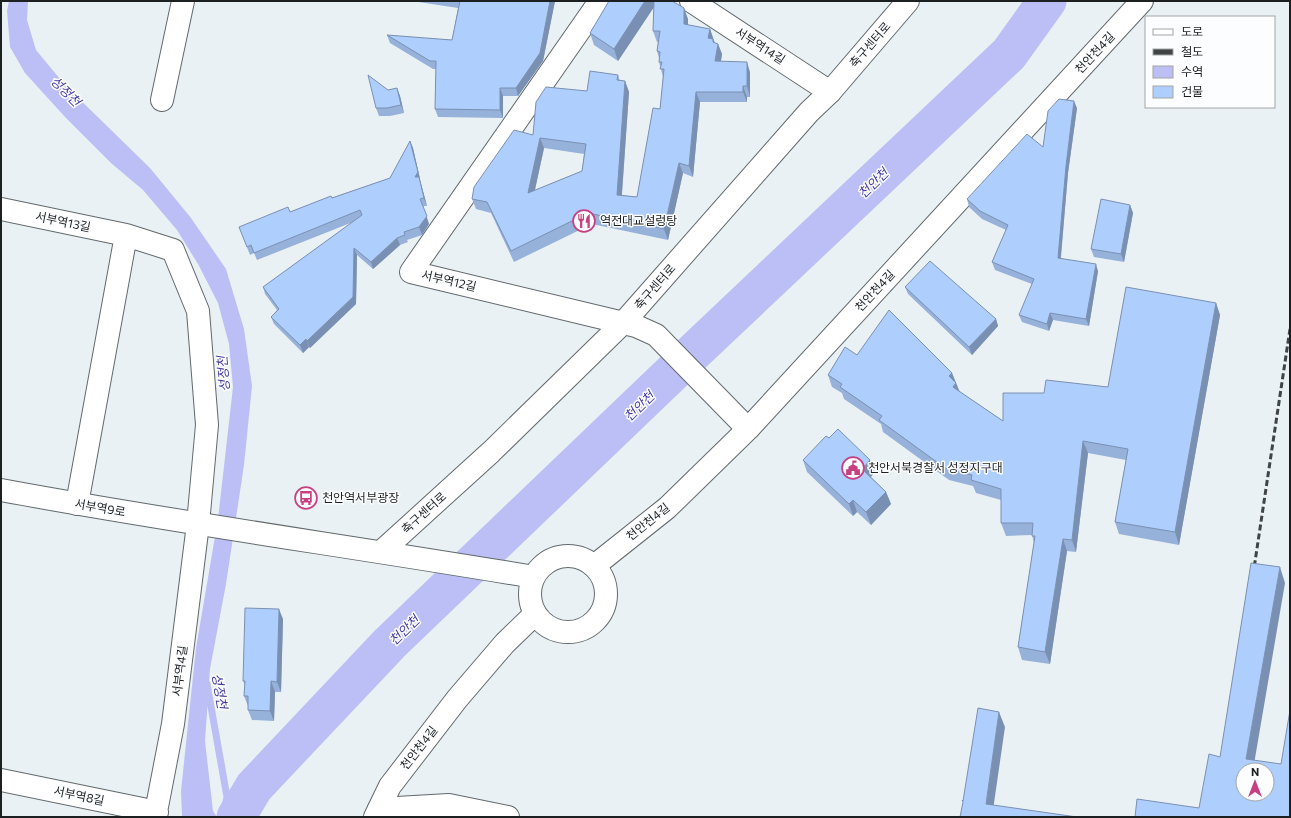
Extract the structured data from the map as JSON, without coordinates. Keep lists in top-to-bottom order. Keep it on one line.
{"streets":{"street":["축구센터로","서부역14길","천안천4길","서부역13길","서부역12길","서부역9로","서부역4길","서부역8길"]},"crossings":[["축구센터로","서부역14길"],["축구센터로","서부역12길"],["축구센터로","서부역9로"],["천안천4길","서부역12길"],["서부역13길","서부역9로"],["서부역13길","서부역4길"],["서부역9로","서부역4길"],["서부역4길","서부역8길"]],"water":["성정천","천안천"],"places":{"restaurant":["역전대교설렁탕"],"public building":["천안서북경찰서 성정지구대"],"bus stop":["천안역서부광장"]},"legend":["도로","철도","수역","건물"],"north":"top"}
